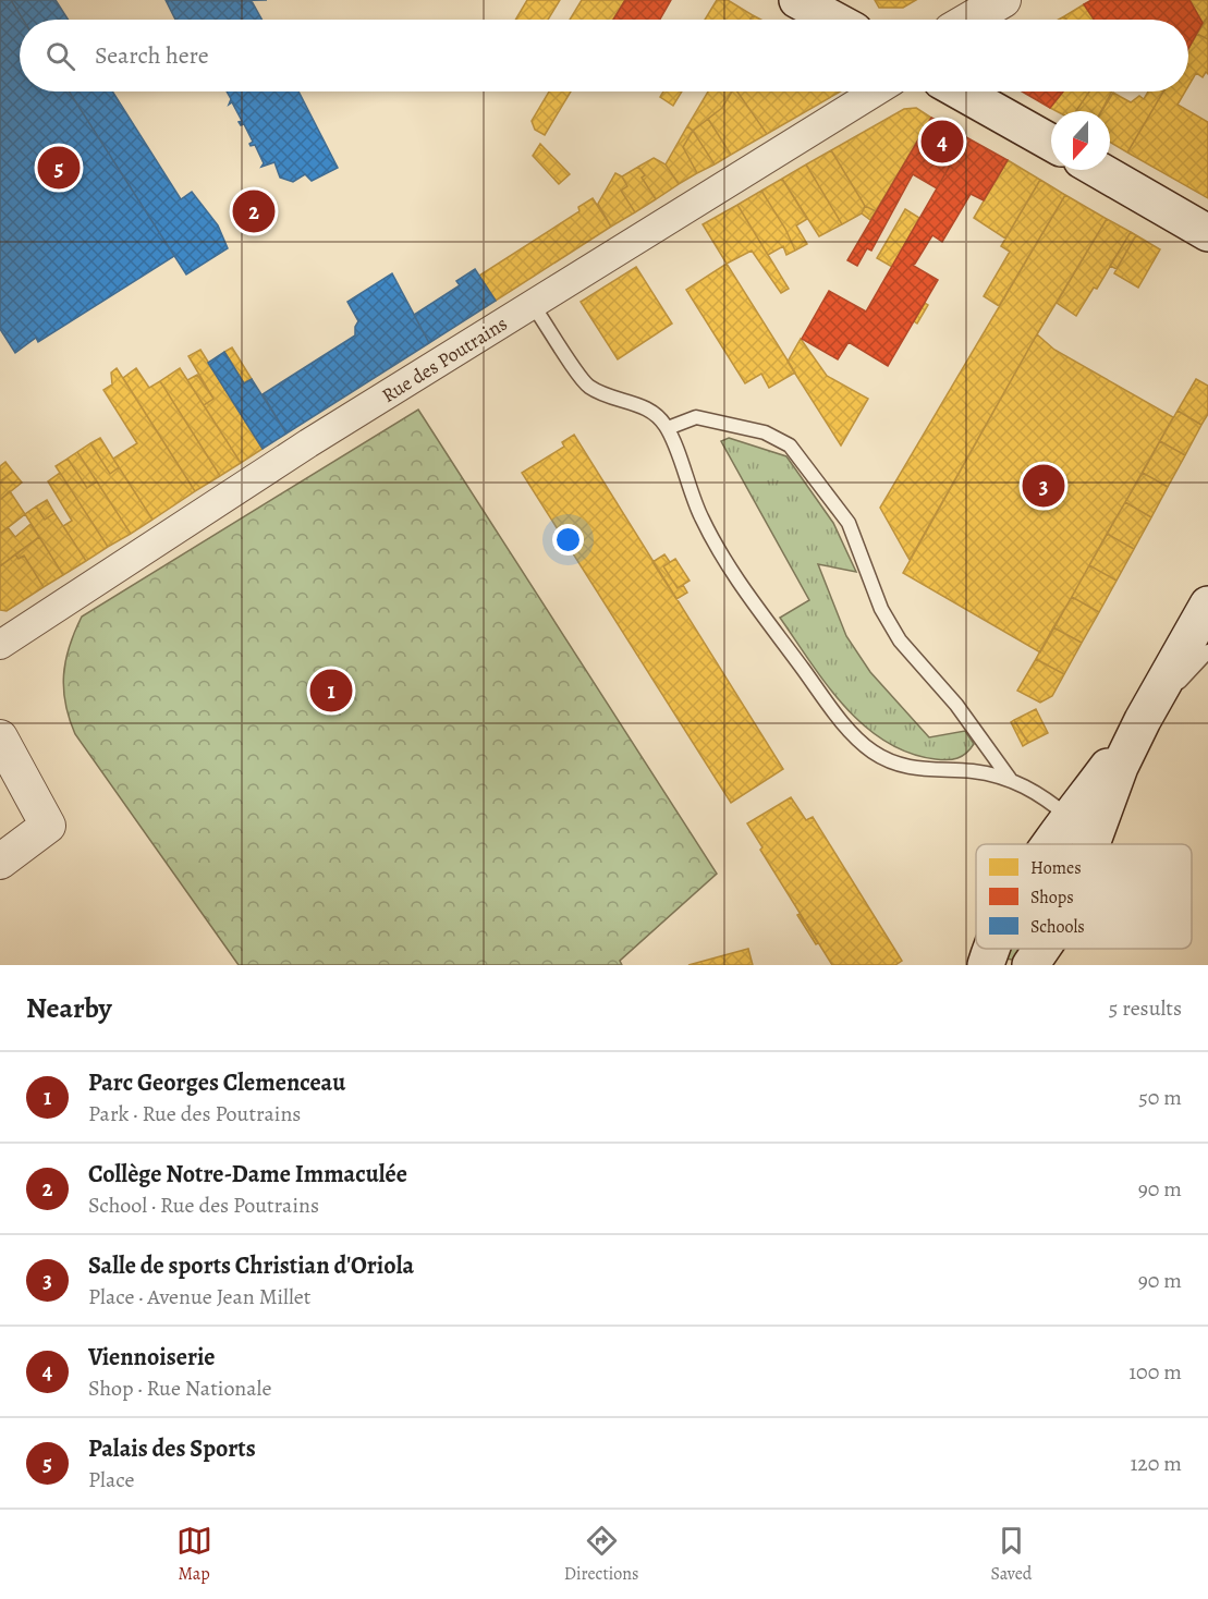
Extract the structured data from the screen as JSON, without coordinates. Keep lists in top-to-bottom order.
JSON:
{
  "streets": {
    "street": ["Rue des Poutrains"]
  },
  "legend": ["Homes", "Shops", "Schools"],
  "north": "bottom",
  "page": {
    "search": "Search here",
    "pins": [
      "4",
      "5",
      "2",
      "3",
      "1"
    ],
    "heading": ["Nearby", "5 results"],
    "list": [
      {
        "mark": "1",
        "name": "Parc Georges Clemenceau",
        "note": "Park · Rue des Poutrains",
        "value": "50 m"
      },
      {
        "mark": "2",
        "name": "Collège Notre-Dame Immaculée",
        "note": "School · Rue des Poutrains",
        "value": "90 m"
      },
      {
        "mark": "3",
        "name": "Salle de sports Christian d'Oriola",
        "note": "Place · Avenue Jean Millet",
        "value": "90 m"
      },
      {
        "mark": "4",
        "name": "Viennoiserie",
        "note": "Shop · Rue Nationale",
        "value": "100 m"
      },
      {
        "mark": "5",
        "name": "Palais des Sports",
        "note": "Place",
        "value": "120 m"
      }
    ],
    "nav": ["Map", "Directions", "Saved"]
  }
}
